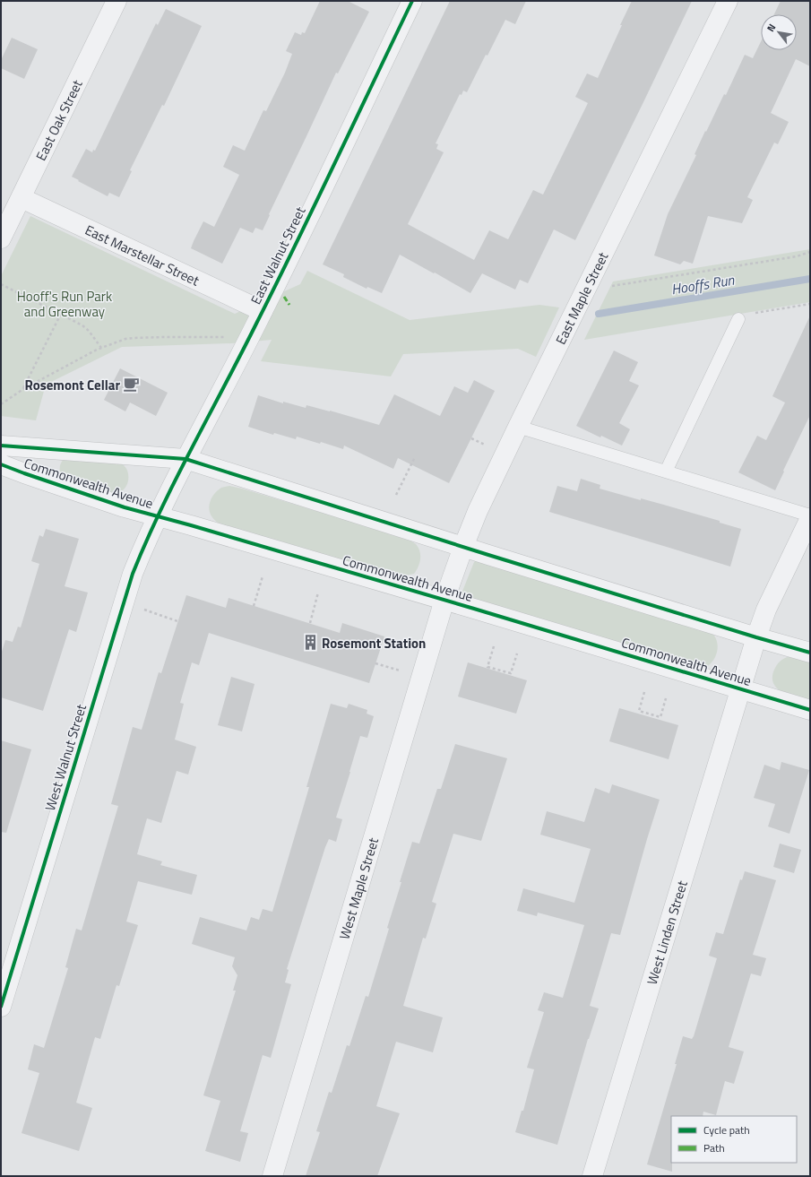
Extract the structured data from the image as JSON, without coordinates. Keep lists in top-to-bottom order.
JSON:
{
  "streets": {
    "street": [
      "East Oak Street",
      "East Marstellar Street",
      "East Walnut Street",
      "East Maple Street",
      "Commonwealth Avenue",
      "West Walnut Street",
      "West Maple Street",
      "West Linden Street"
    ]
  },
  "crossings": [
    ["East Oak Street", "East Marstellar Street"],
    ["East Marstellar Street", "East Walnut Street"],
    ["East Walnut Street", "Commonwealth Avenue"],
    ["East Walnut Street", "West Walnut Street"],
    ["East Maple Street", "Commonwealth Avenue"],
    ["East Maple Street", "West Maple Street"],
    ["Commonwealth Avenue", "West Walnut Street"],
    ["Commonwealth Avenue", "West Maple Street"],
    ["Commonwealth Avenue", "West Linden Street"]
  ],
  "water": ["Hooffs Run"],
  "parks": ["Hooff's Run Park and Greenway"],
  "places": {
    "cafe": ["Rosemont Cellar"],
    "building": ["Rosemont Station"]
  },
  "legend": ["Cycle path", "Path"],
  "north": "top left"
}
